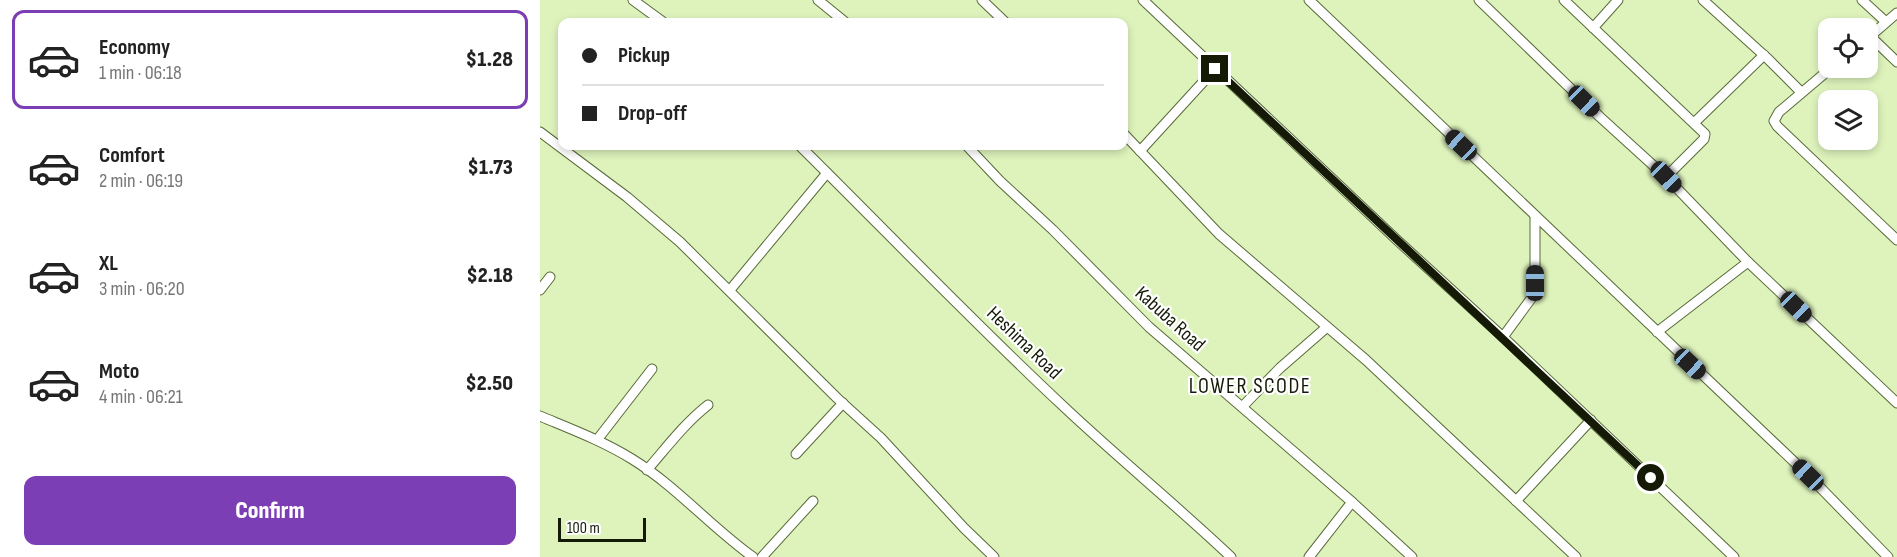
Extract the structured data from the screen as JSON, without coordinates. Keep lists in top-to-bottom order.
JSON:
{
  "streets": {
    "street": ["Kabuba Road", "Heshima Road"]
  },
  "districts": ["LOWER SCODE"],
  "scale_bar": "100 m",
  "page": {
    "list": [
      {
        "name": "Economy",
        "note": "1 min · 06:18",
        "value": "$1.28"
      },
      {
        "name": "Comfort",
        "note": "2 min · 06:19",
        "value": "$1.73"
      },
      {
        "name": "XL",
        "note": "3 min · 06:20",
        "value": "$2.18"
      },
      {
        "name": "Moto",
        "note": "4 min · 06:21",
        "value": "$2.50"
      }
    ],
    "banner": ["Pickup", "Drop-off"],
    "buttons": "Confirm",
    "scale": "100 m"
  }
}
